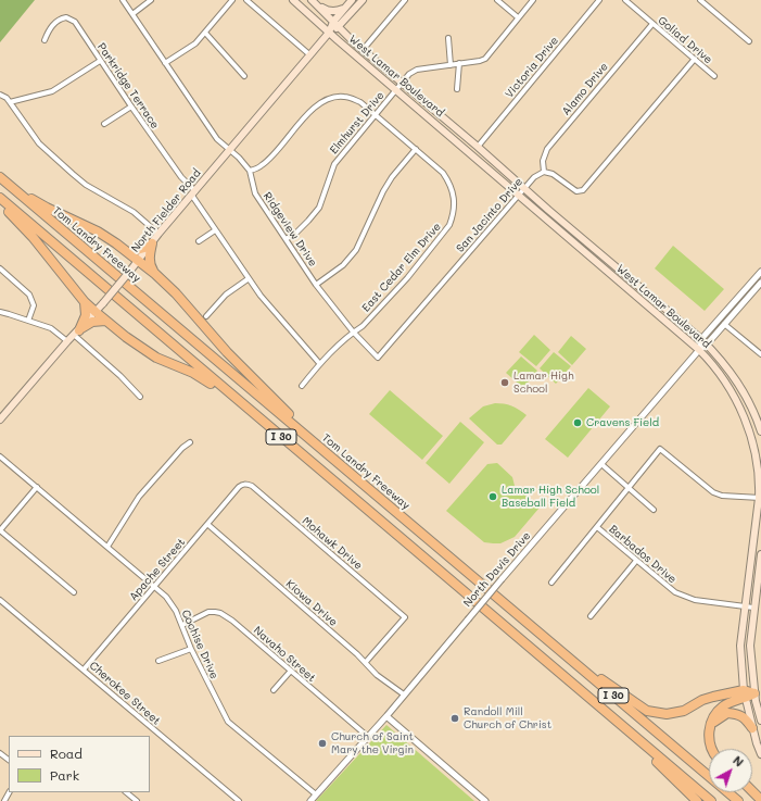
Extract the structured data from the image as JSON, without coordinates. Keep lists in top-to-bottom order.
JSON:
{
  "streets": {
    "highway": ["Tom Landry Freeway", "I 30"],
    "main road": ["West Lamar Boulevard", "North Fielder Road"],
    "street": [
      "Goliad Drive",
      "Victoria Drive",
      "Parkridge Terrace",
      "Alamo Drive",
      "Elmhurst Drive",
      "San Jacinto Drive",
      "Ridgeview Drive",
      "East Cedar Elm Drive",
      "Mohawk Drive",
      "Barbados Drive",
      "Apache Street",
      "North Davis Drive",
      "Kiowa Drive",
      "Cochise Drive",
      "Navaho Street",
      "Cherokee Street"
    ]
  },
  "crossings": [
    ["Goliad Drive", "Alamo Drive"],
    ["Victoria Drive", "West Lamar Boulevard"],
    ["West Lamar Boulevard", "Elmhurst Drive"],
    ["West Lamar Boulevard", "North Fielder Road"],
    ["West Lamar Boulevard", "San Jacinto Drive"],
    ["West Lamar Boulevard", "Barbados Drive"],
    ["West Lamar Boulevard", "North Davis Drive"],
    ["Parkridge Terrace", "North Fielder Road"],
    ["Parkridge Terrace", "East Cedar Elm Drive"],
    ["Alamo Drive", "San Jacinto Drive"],
    ["Elmhurst Drive", "Ridgeview Drive"],
    ["Elmhurst Drive", "East Cedar Elm Drive"],
    ["North Fielder Road", "Ridgeview Drive"],
    ["San Jacinto Drive", "Ridgeview Drive"],
    ["Ridgeview Drive", "East Cedar Elm Drive"],
    ["Mohawk Drive", "Apache Street"],
    ["Mohawk Drive", "Kiowa Drive"],
    ["Apache Street", "Kiowa Drive"],
    ["Apache Street", "Cochise Drive"],
    ["Apache Street", "Cherokee Street"],
    ["North Davis Drive", "Kiowa Drive"],
    ["North Davis Drive", "Cochise Drive"],
    ["North Davis Drive", "Navaho Street"],
    ["Cochise Drive", "Navaho Street"]
  ],
  "places": [
    "Lamar High School",
    "Cravens Field",
    "Lamar High School Baseball Field",
    "Randoll Mill Church of Christ",
    "Church of Saint Mary the Virgin"
  ],
  "legend": ["Road", "Park"],
  "north": "top right"
}
